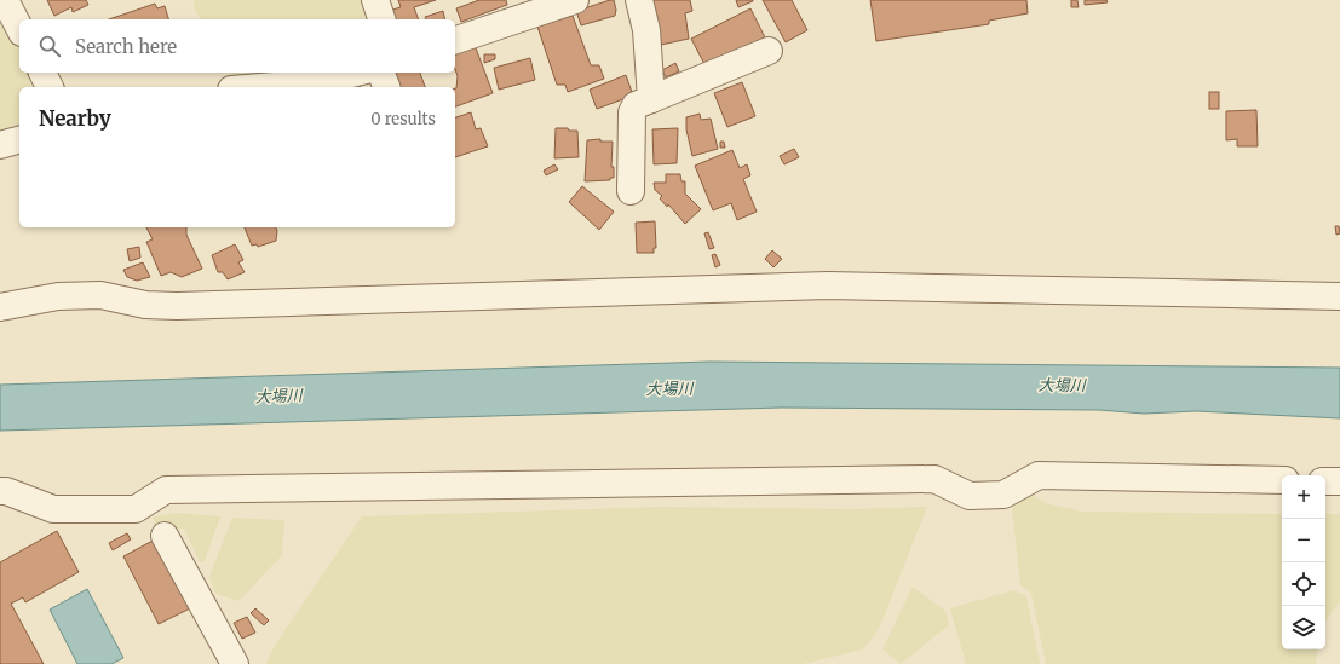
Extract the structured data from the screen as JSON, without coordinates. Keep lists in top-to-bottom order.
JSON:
{
  "water": ["大場川"],
  "page": {
    "search": "Search here",
    "heading": ["Nearby", "0 results"],
    "map_buttons": ["+", "−"]
  }
}
